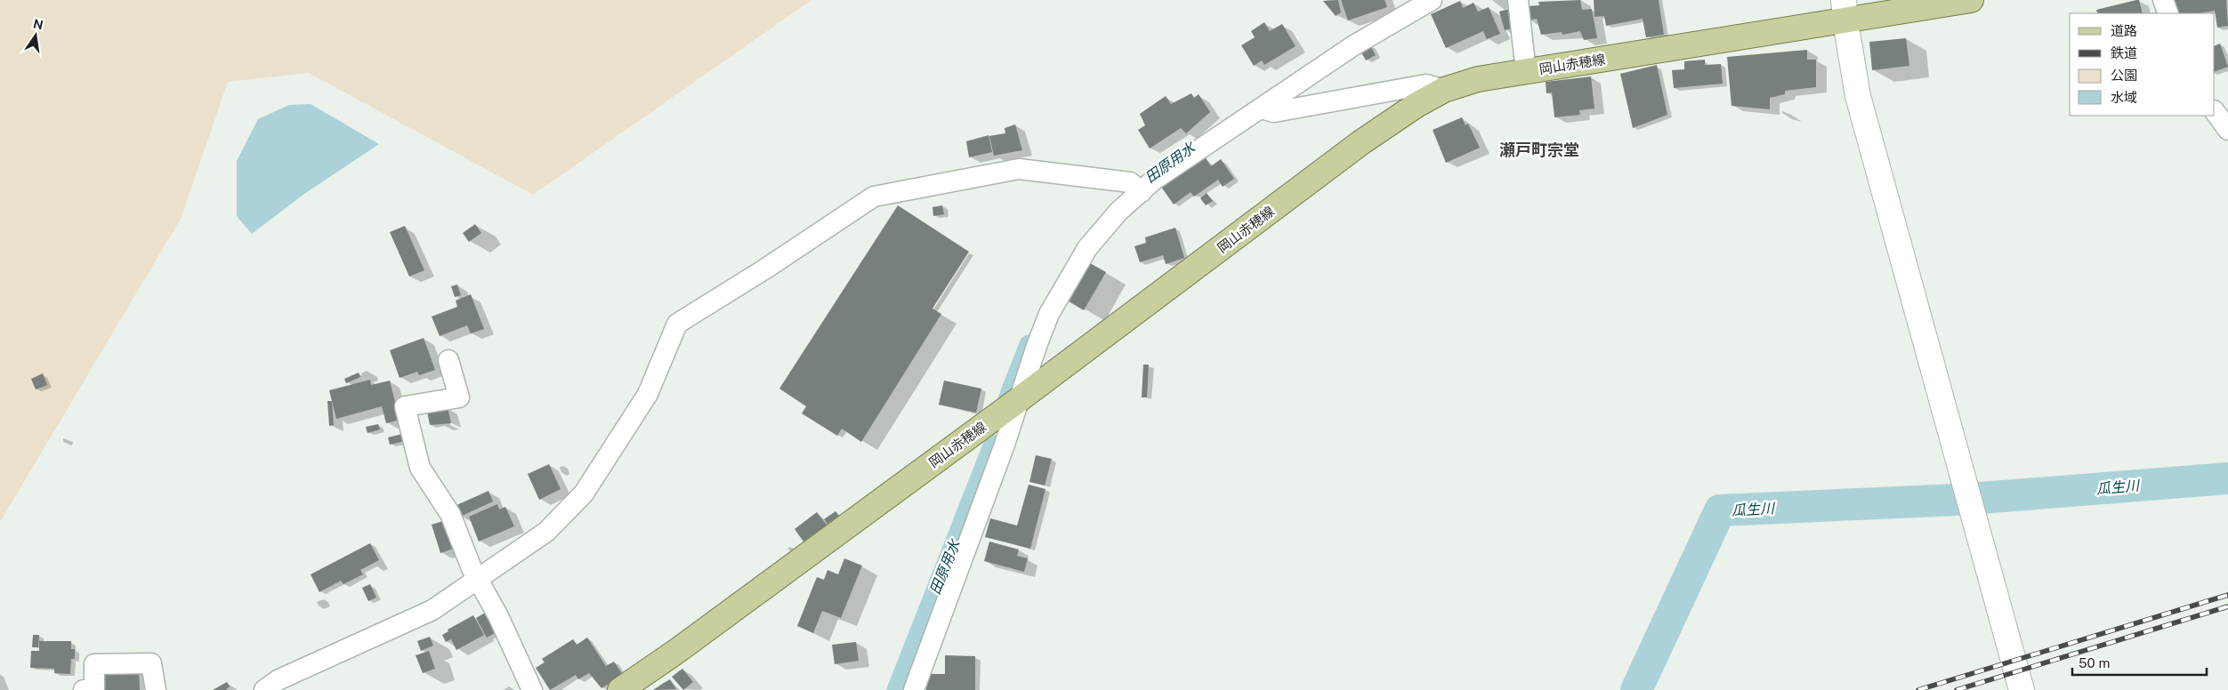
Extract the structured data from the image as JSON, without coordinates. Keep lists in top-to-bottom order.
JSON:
{
  "streets": {
    "main road": ["岡山赤穂線"]
  },
  "districts": ["瀬戸町宗堂"],
  "water": ["田原用水", "瓜生川"],
  "legend": [
    "道路",
    "鉄道",
    "公園",
    "水域"
  ],
  "scale_bar": "50 m",
  "north": "top"
}
